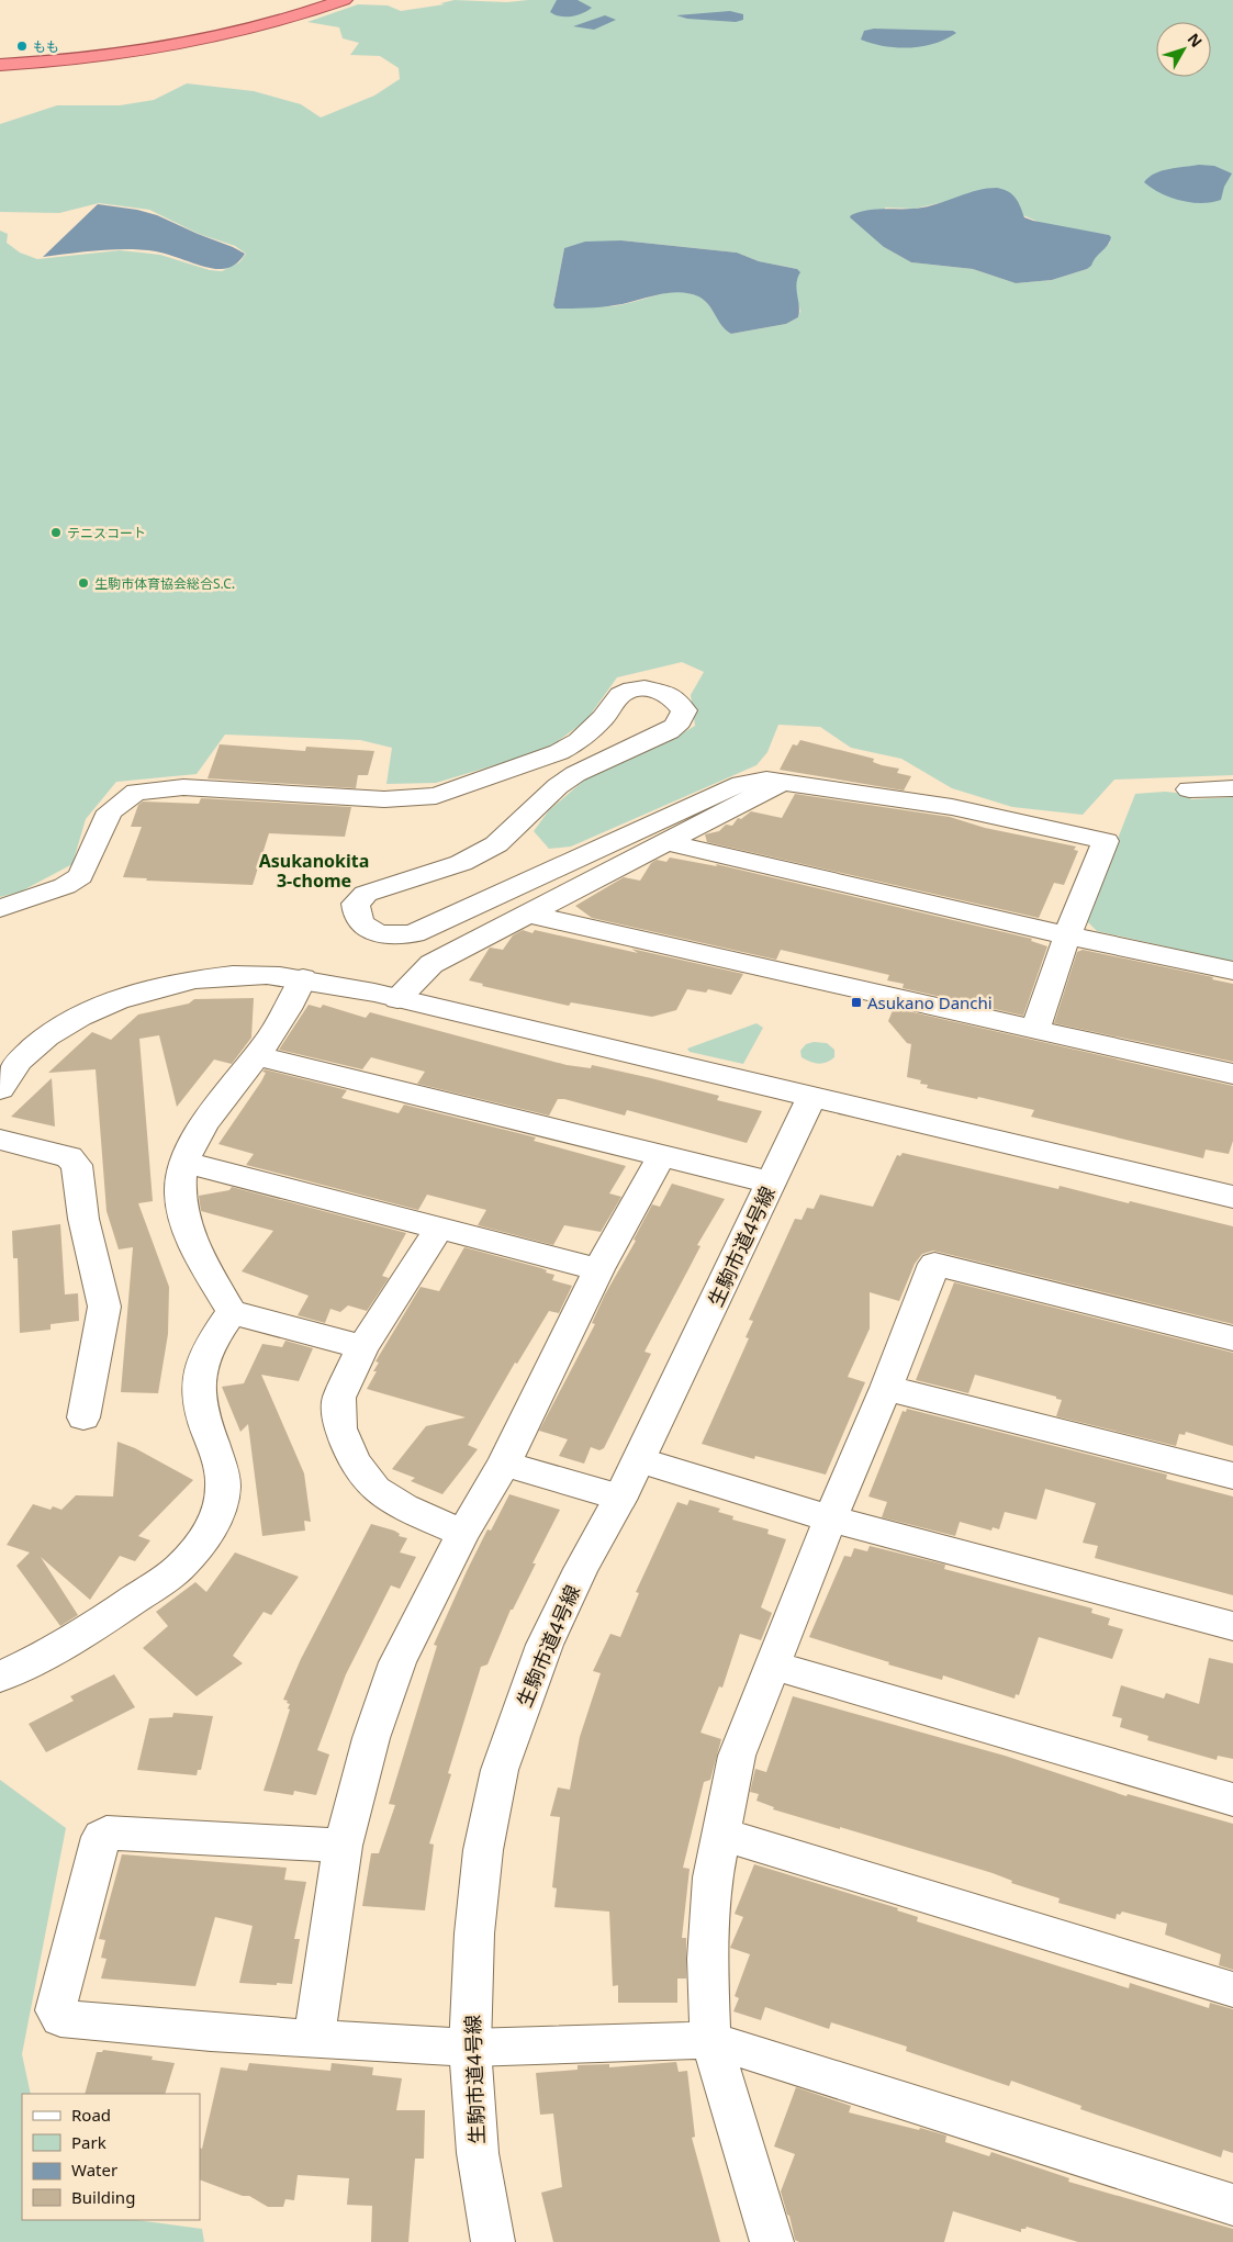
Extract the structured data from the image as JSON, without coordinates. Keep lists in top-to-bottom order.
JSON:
{
  "streets": {
    "street": ["生駒市道4号線"]
  },
  "districts": ["Asukanokita 3-chome"],
  "places": {
    "other": ["もも", "テニスコート", "生駒市体育協会総合S.C."],
    "transit": ["Asukano Danchi"]
  },
  "legend": [
    "Road",
    "Park",
    "Water",
    "Building"
  ],
  "north": "top right"
}
